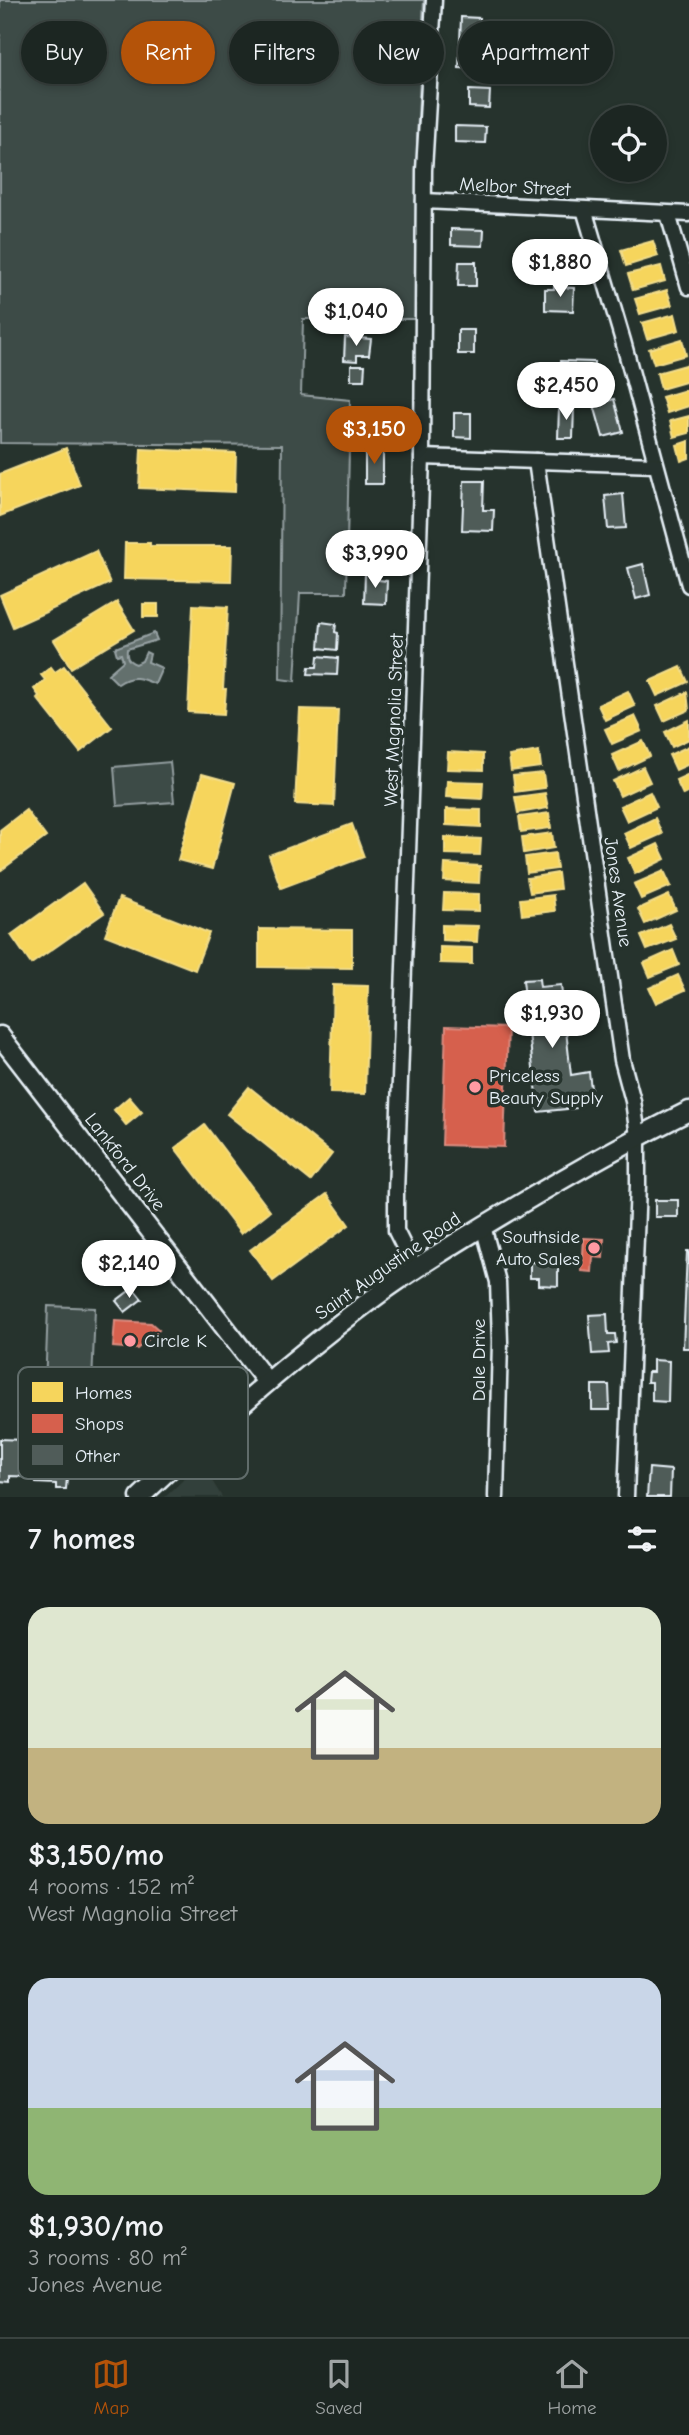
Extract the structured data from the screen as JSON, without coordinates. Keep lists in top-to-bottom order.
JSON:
{
  "streets": {
    "main road": ["Lankford Drive", "Saint Augustine Road"],
    "street": [
      "Melbor Street",
      "West Magnolia Street",
      "Jones Avenue",
      "Dale Drive"
    ]
  },
  "crossings": [
    ["Melbor Street", "West Magnolia Street"],
    ["West Magnolia Street", "Saint Augustine Road"],
    ["Jones Avenue", "Saint Augustine Road"],
    ["Lankford Drive", "Saint Augustine Road"],
    ["Saint Augustine Road", "Dale Drive"]
  ],
  "places": ["Priceless Beauty Supply", "Southside Auto Sales", "Circle K"],
  "legend": ["Homes", "Shops", "Other"],
  "page": {
    "chip": [
      "Buy",
      "Rent",
      "Filters",
      "New",
      "Apartment"
    ],
    "price": [
      "$1,880",
      "$1,040",
      "$2,450",
      "$3,150",
      "$3,990",
      "$1,930",
      "$2,140"
    ],
    "heading": "7 homes",
    "list": [
      {
        "name": "$3,150/mo",
        "note": "4 rooms · 152 m² · West Magnolia Street"
      },
      {
        "name": "$1,930/mo",
        "note": "3 rooms · 80 m² · Jones Avenue"
      }
    ],
    "tabs": ["Map", "Saved", "Home"]
  }
}
